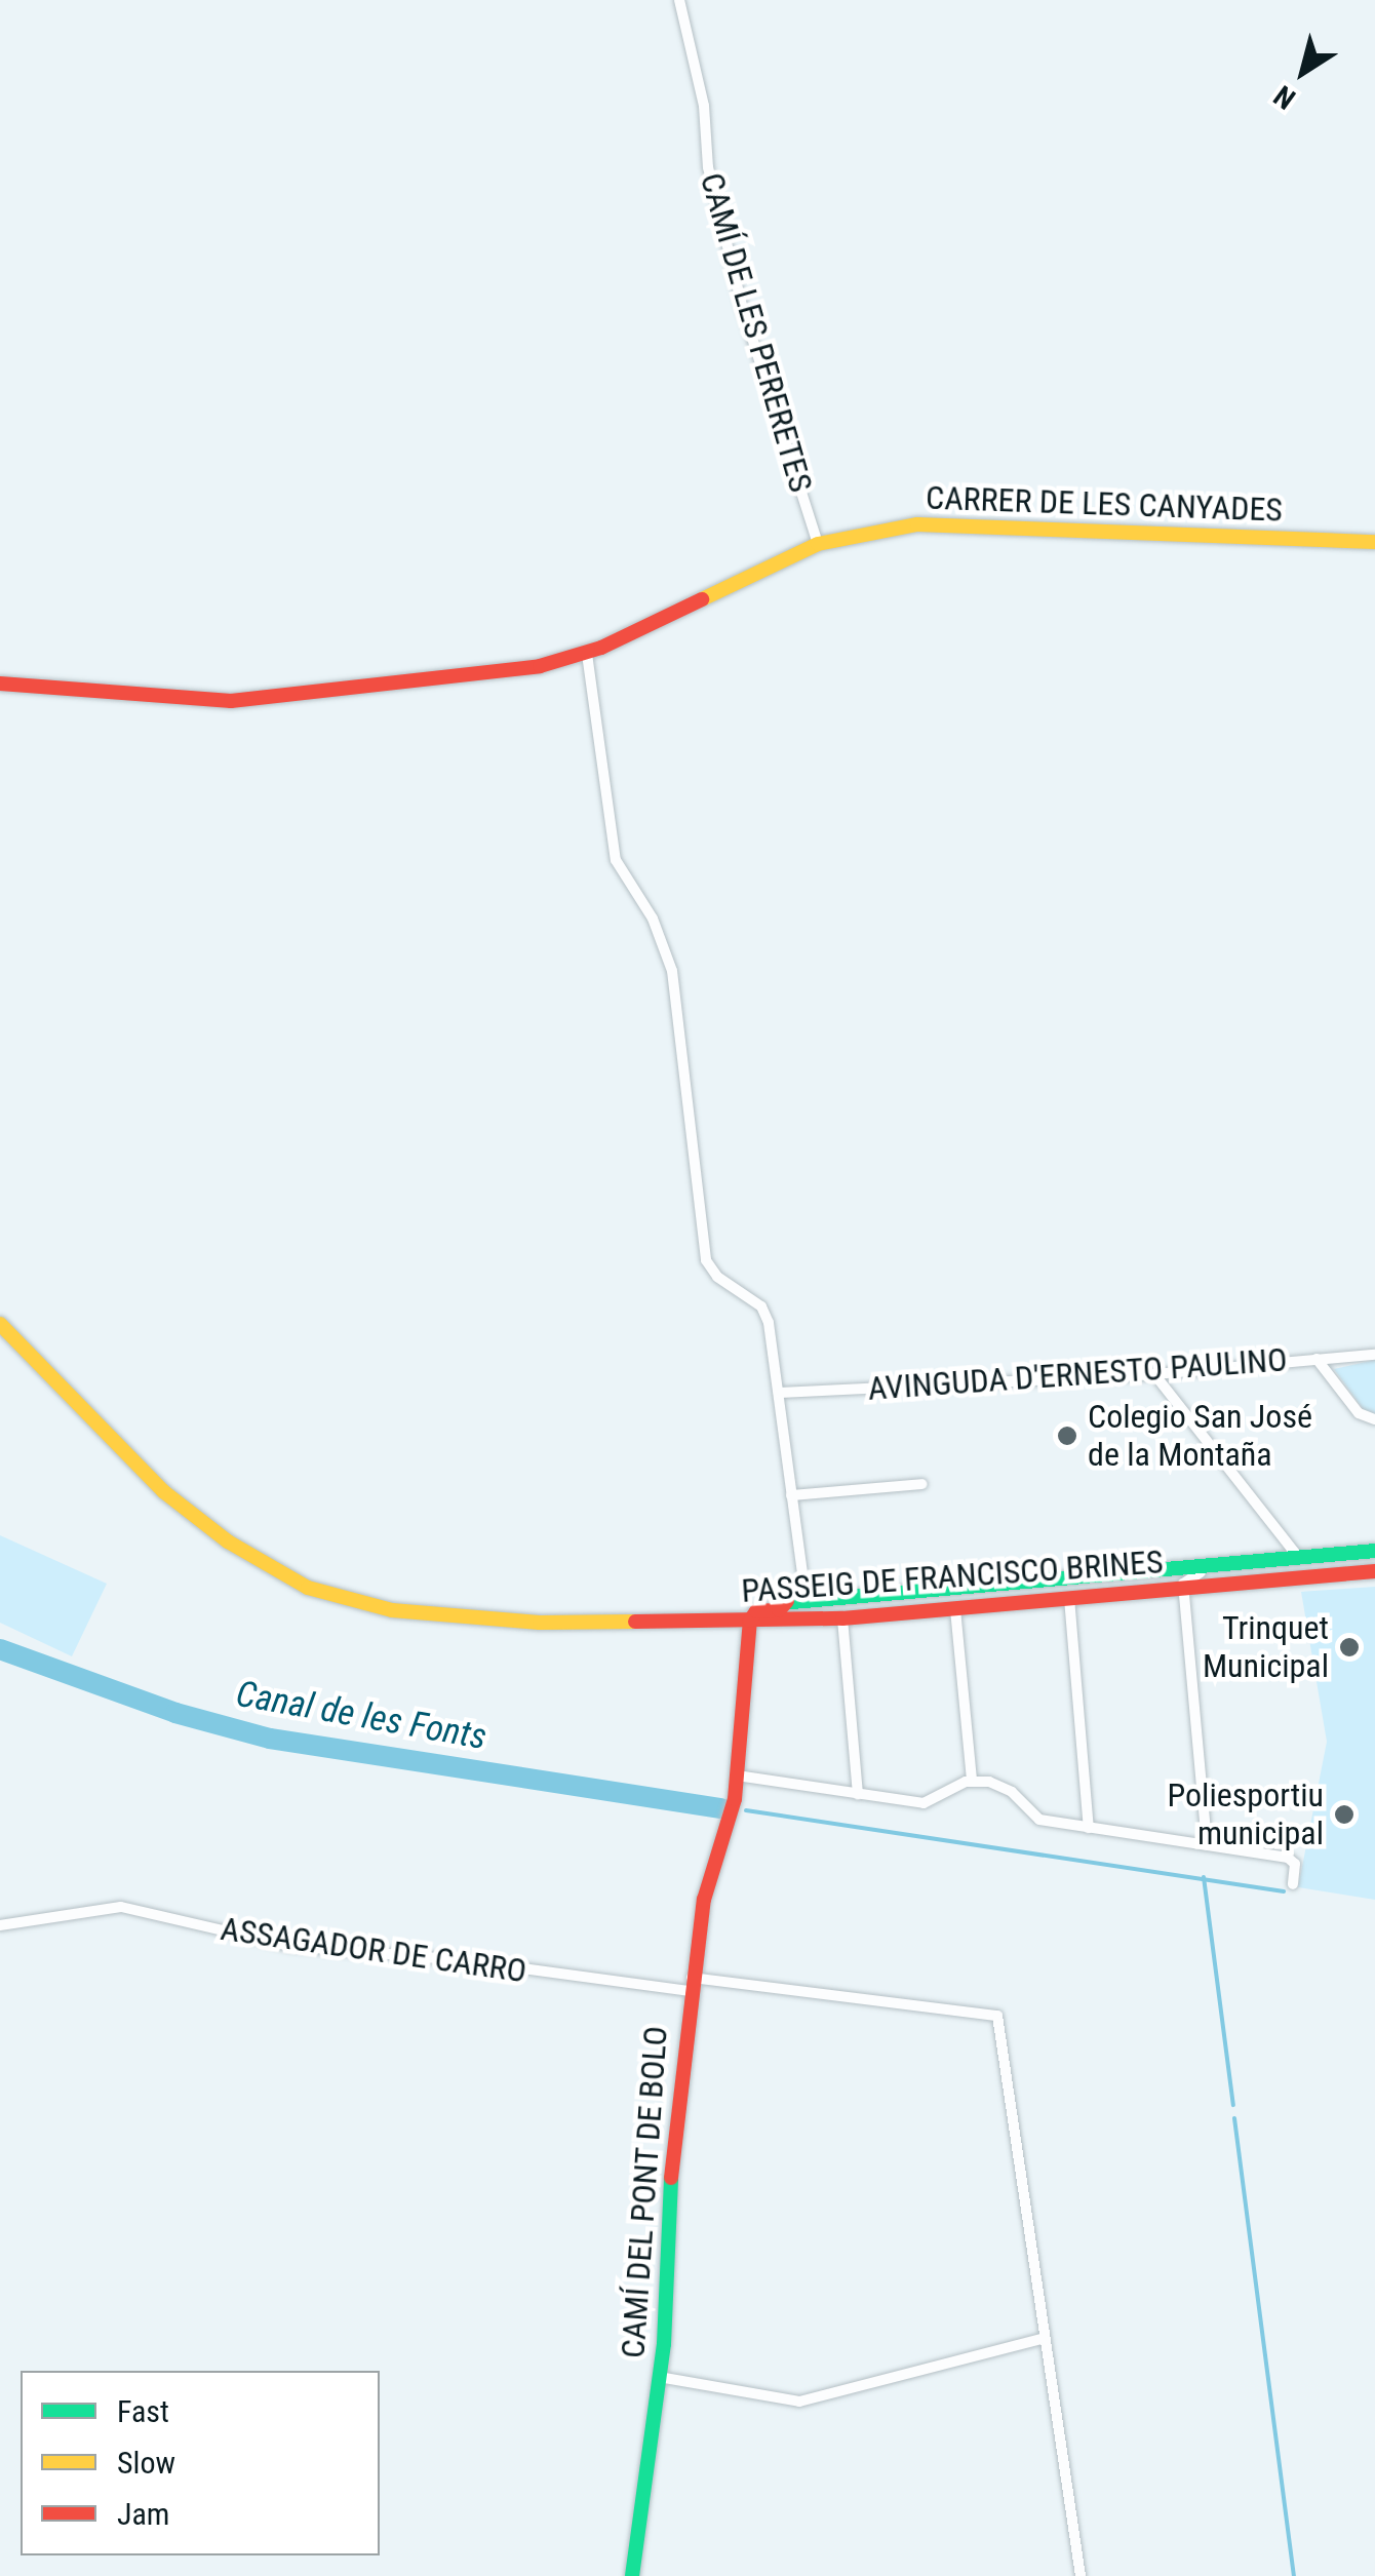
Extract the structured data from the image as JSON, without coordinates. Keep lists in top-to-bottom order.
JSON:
{
  "streets": {
    "street": [
      "CAMÍ DE LES PERERETES",
      "CARRER DE LES CANYADES",
      "AVINGUDA D'ERNESTO PAULINO",
      "PASSEIG DE FRANCISCO BRINES",
      "ASSAGADOR DE CARRO",
      "CAMÍ DEL PONT DE BOLO"
    ]
  },
  "crossings": [
    ["CAMÍ DE LES PERERETES", "CARRER DE LES CANYADES"],
    ["PASSEIG DE FRANCISCO BRINES", "CAMÍ DEL PONT DE BOLO"],
    ["ASSAGADOR DE CARRO", "CAMÍ DEL PONT DE BOLO"]
  ],
  "water": ["Canal de les Fonts"],
  "places": ["Colegio San José de la Montaña", "Trinquet Municipal", "Poliesportiu municipal"],
  "legend": ["Fast", "Slow", "Jam"],
  "north": "bottom left"
}
